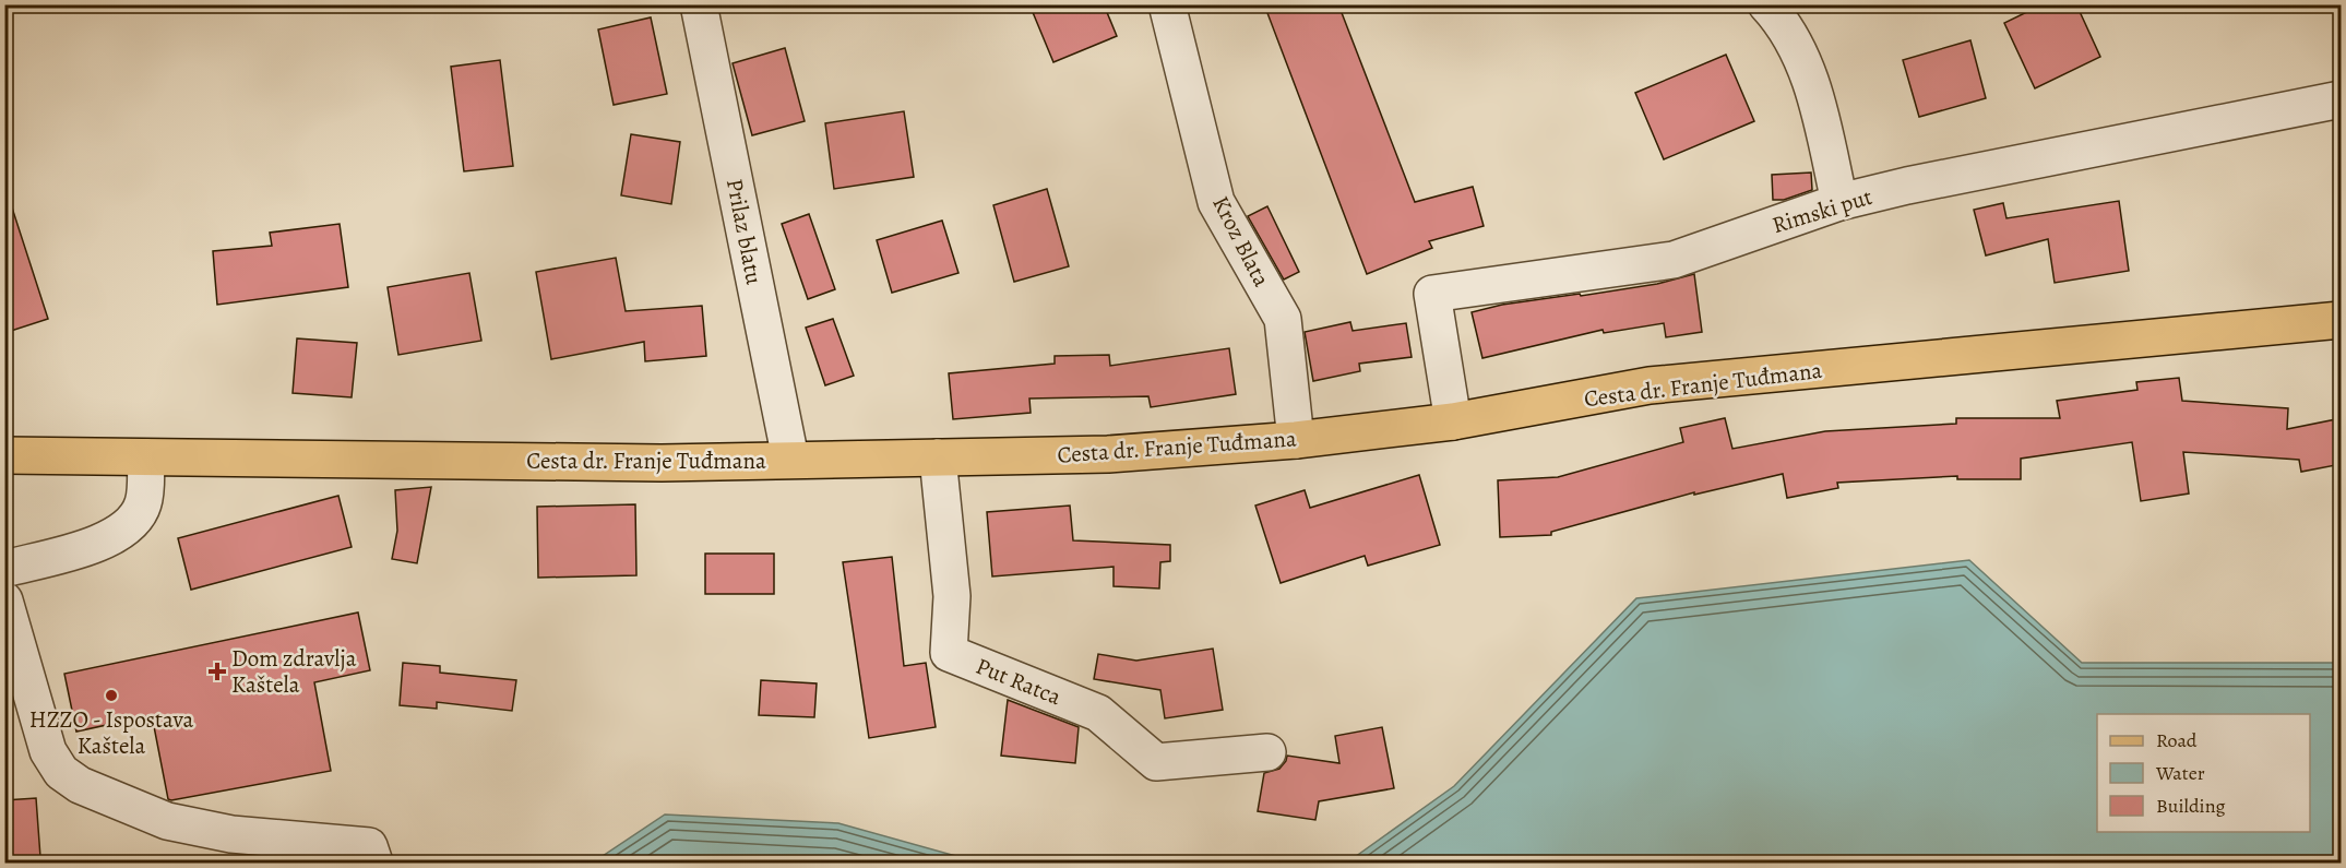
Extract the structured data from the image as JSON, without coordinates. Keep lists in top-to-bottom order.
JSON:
{
  "streets": {
    "main road": ["Cesta dr. Franje Tuđmana"],
    "street": [
      "Rimski put",
      "Prilaz blatu",
      "Kroz Blata",
      "Put Ratca"
    ]
  },
  "crossings": [
    ["Rimski put", "Cesta dr. Franje Tuđmana"],
    ["Prilaz blatu", "Cesta dr. Franje Tuđmana"],
    ["Kroz Blata", "Cesta dr. Franje Tuđmana"],
    ["Cesta dr. Franje Tuđmana", "Put Ratca"]
  ],
  "places": {
    "health": ["Dom zdravlja Kaštela"],
    "other": ["HZZO - Ispostava Kaštela"]
  },
  "legend": ["Road", "Water", "Building"]
}
